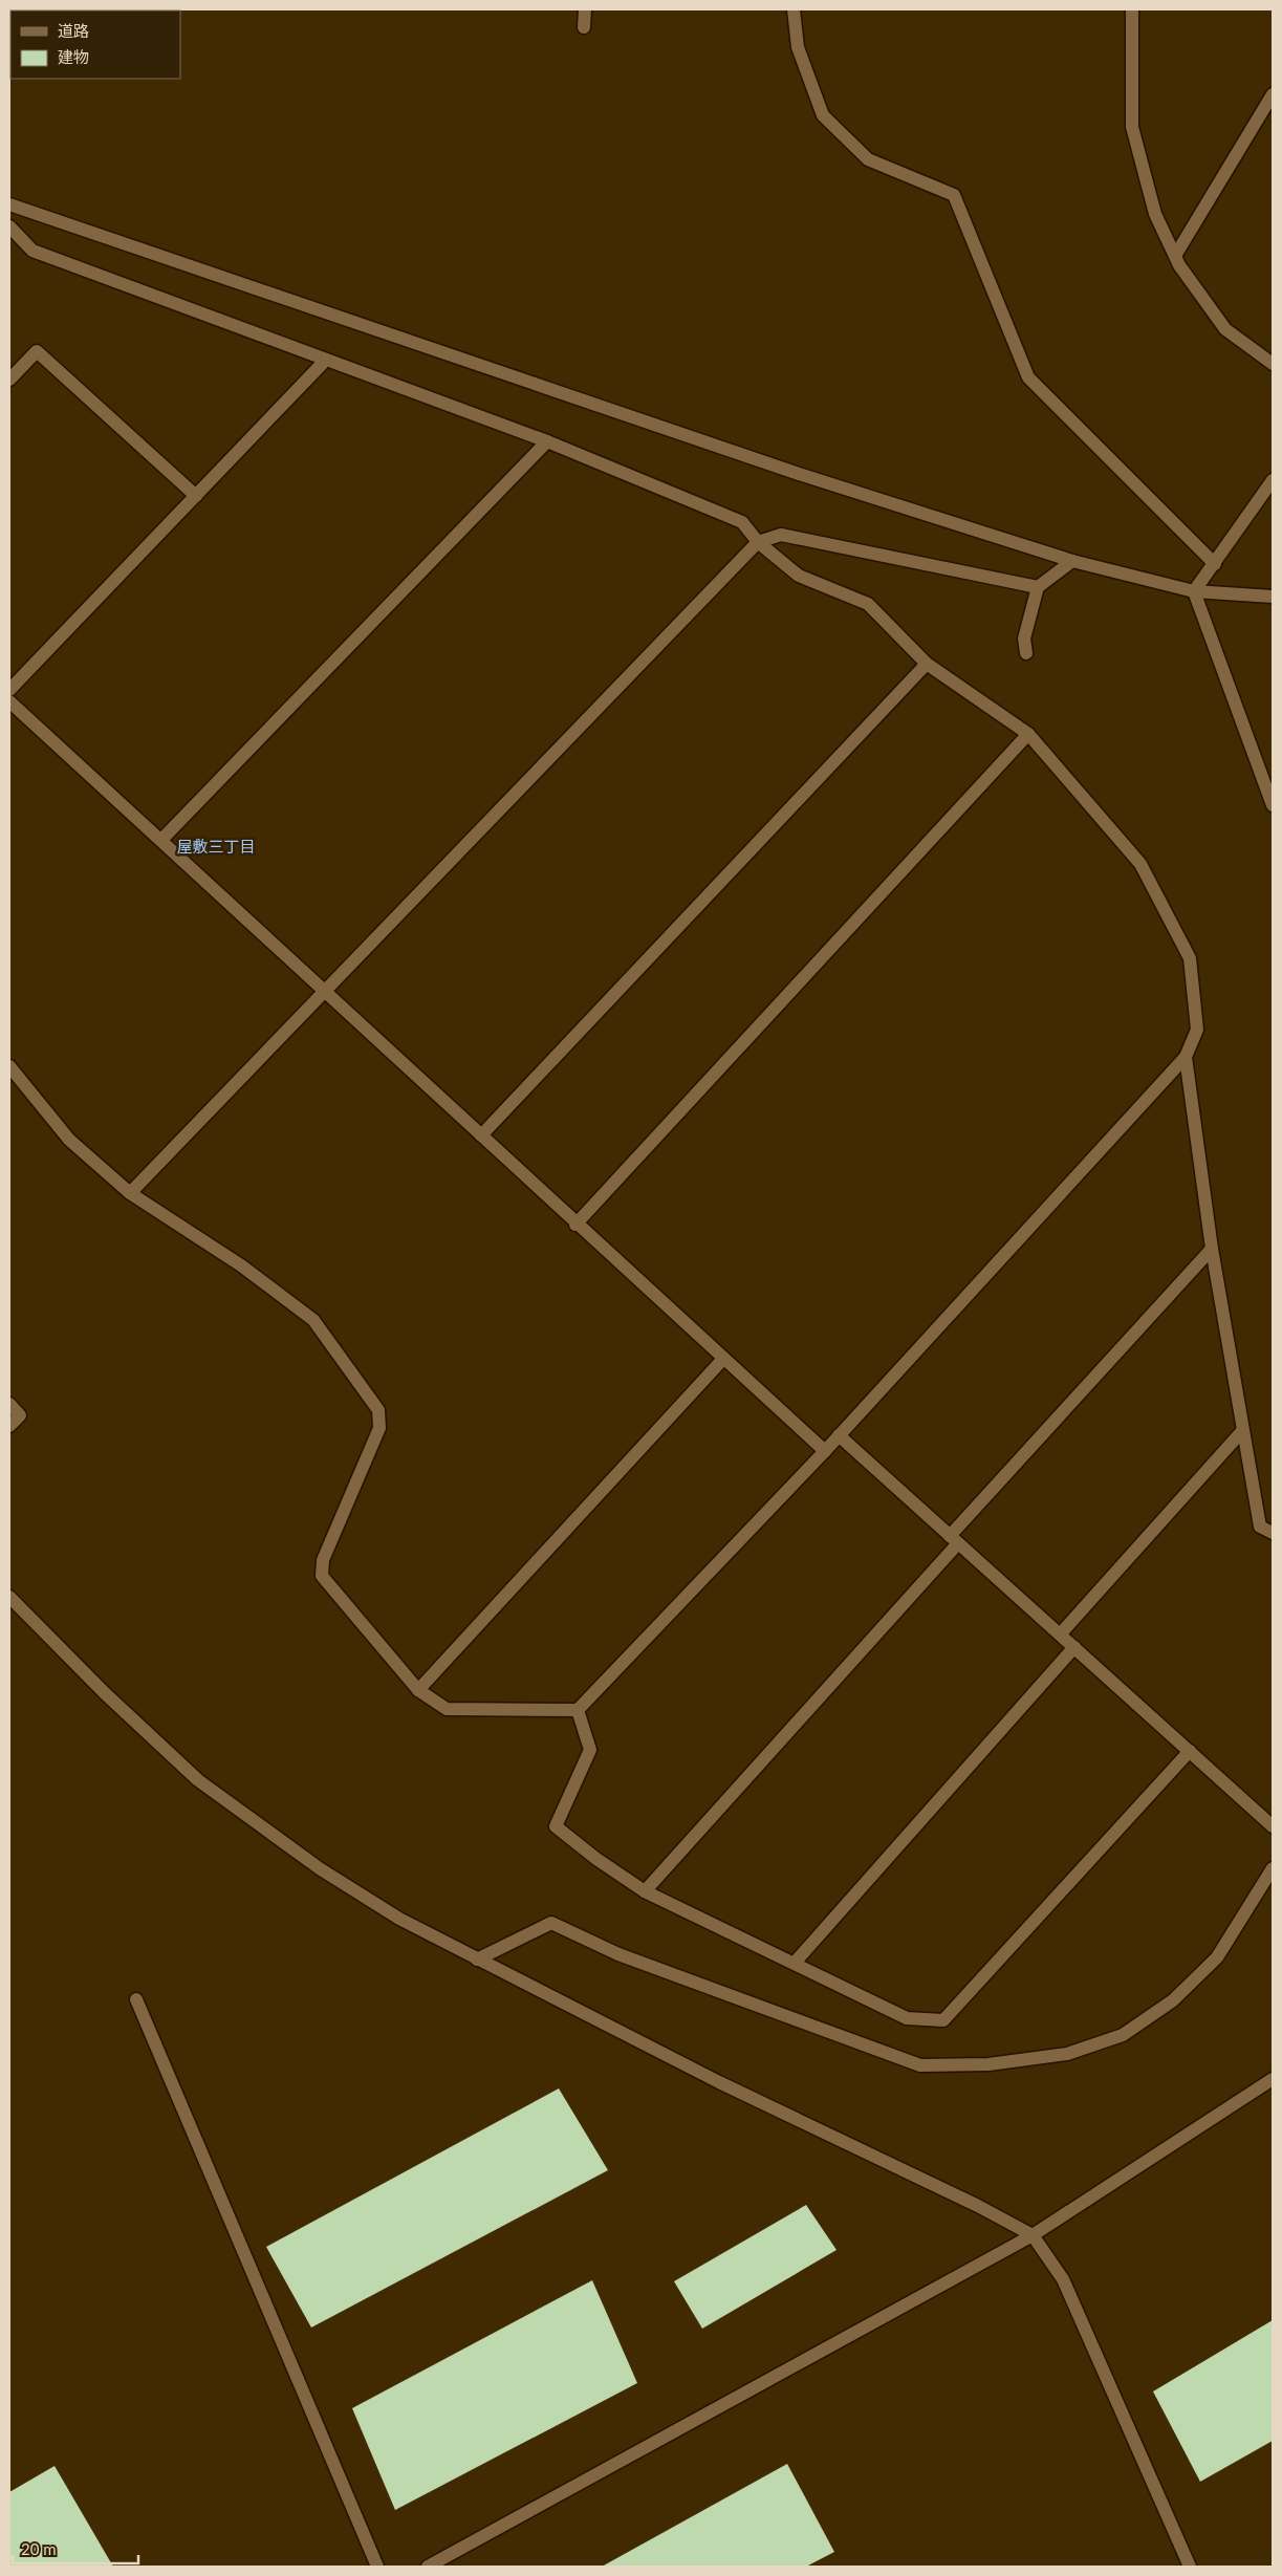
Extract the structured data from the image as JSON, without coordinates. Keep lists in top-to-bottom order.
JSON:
{
  "districts": ["屋敷三丁目"],
  "legend": ["道路", "建物"],
  "scale_bar": "20 m"
}
